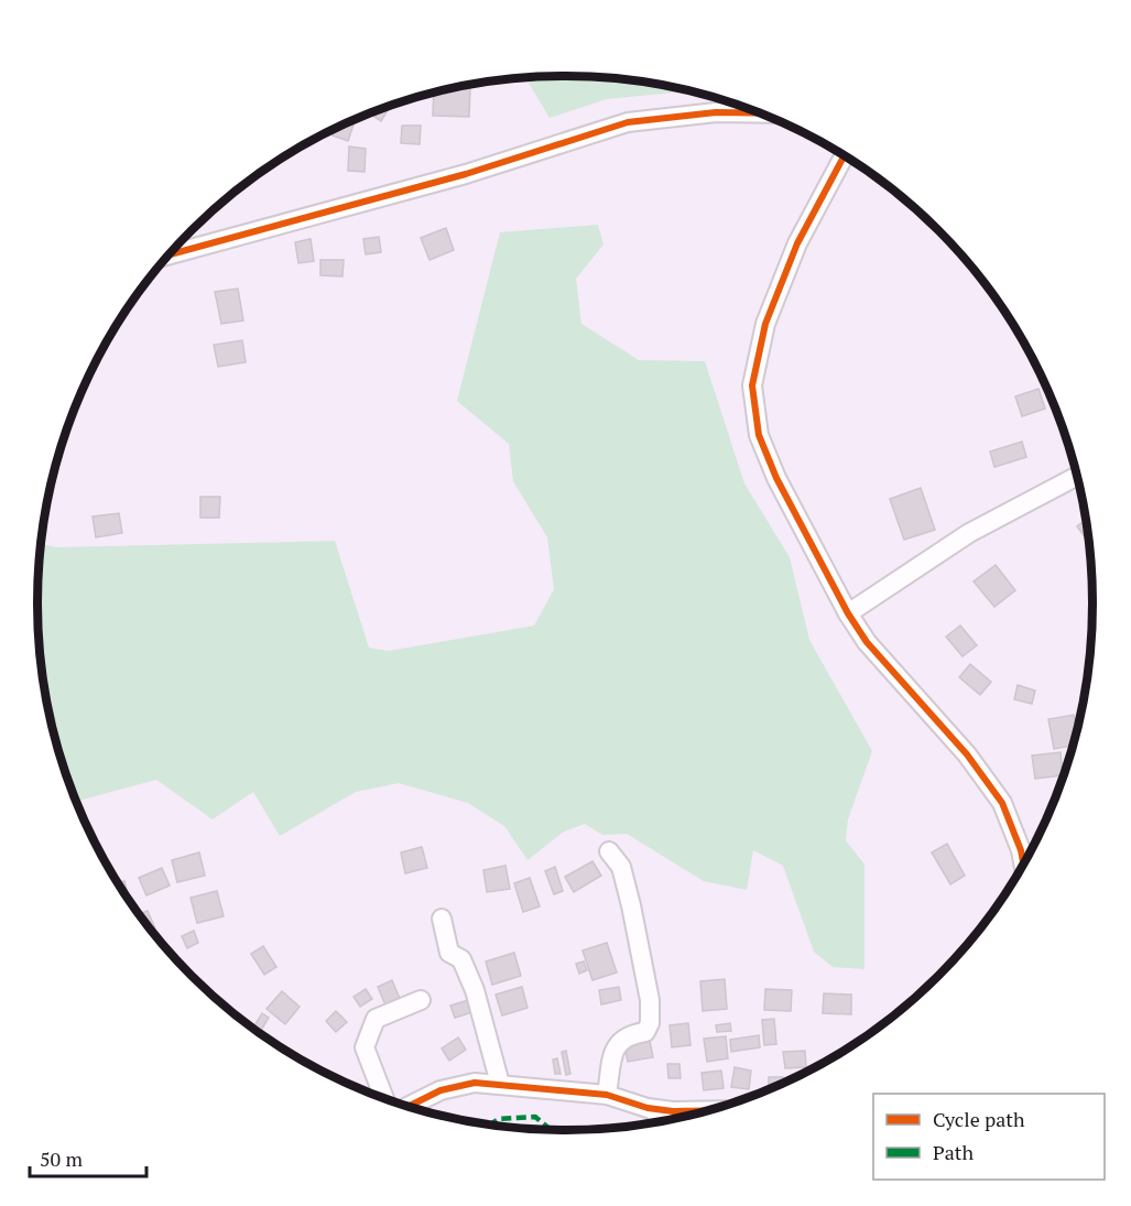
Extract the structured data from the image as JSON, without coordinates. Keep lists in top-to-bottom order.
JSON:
{
  "legend": ["Cycle path", "Path"],
  "scale_bar": "50 m"
}
